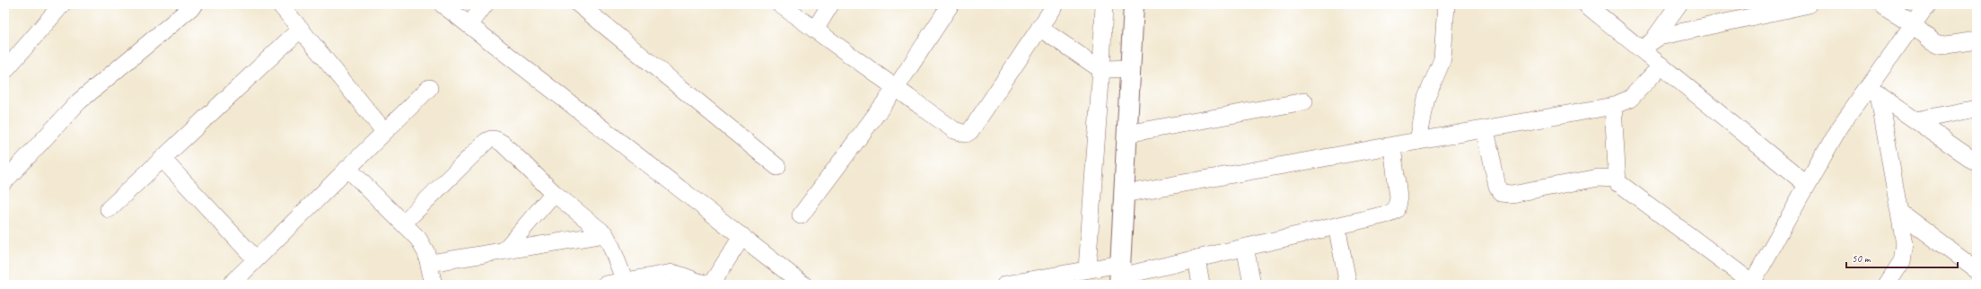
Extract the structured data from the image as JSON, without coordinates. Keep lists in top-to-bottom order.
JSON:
{
  "scale_bar": "50 m"
}
